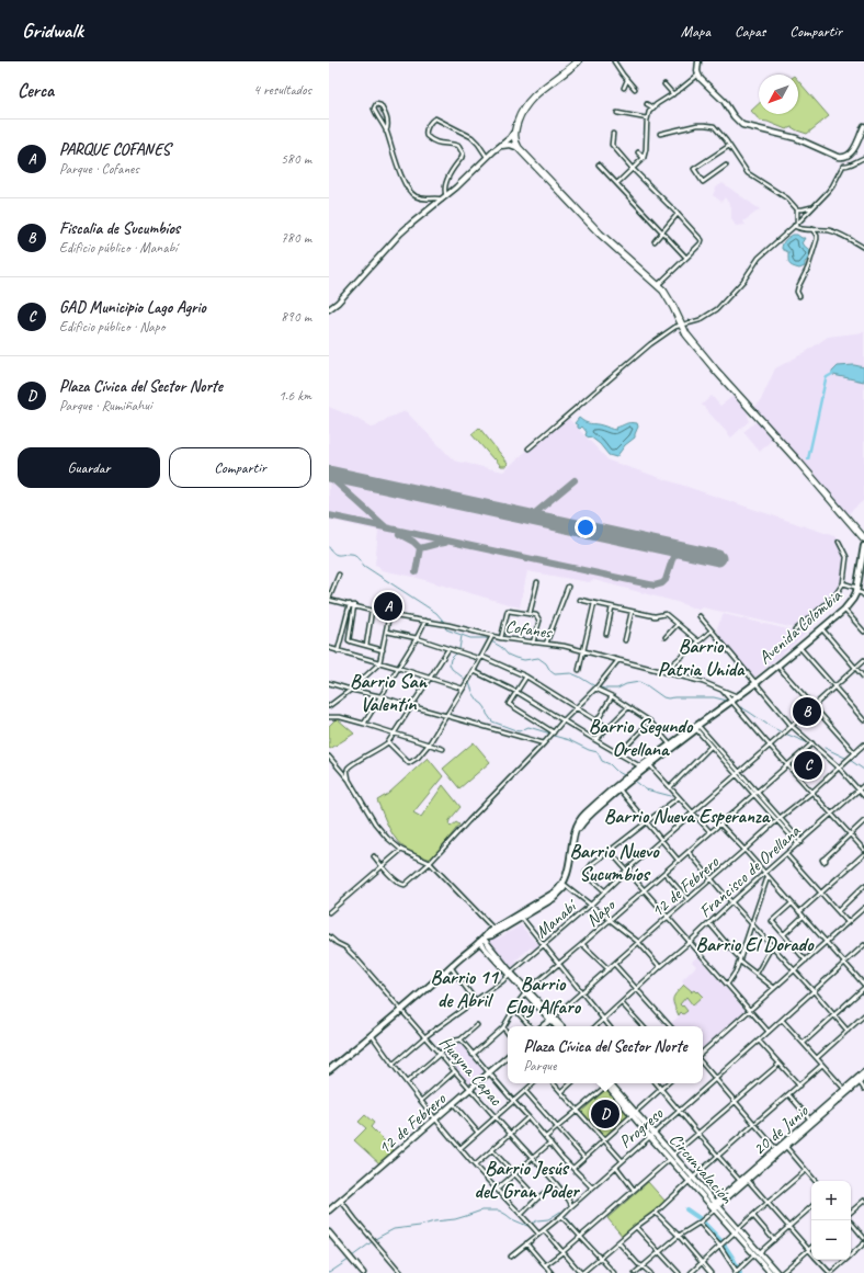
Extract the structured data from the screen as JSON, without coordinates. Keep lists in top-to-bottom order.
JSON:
{
  "streets": {
    "main road": ["Avenida Colombia"],
    "street": [
      "Cofanes",
      "Francisco de Orellana",
      "12 de Febrero",
      "Napo",
      "Manabí",
      "Huayna Capac",
      "Progreso",
      "20 de Junio",
      "Circunvalación"
    ]
  },
  "crossings": [
    ["Avenida Colombia", "Cofanes"],
    ["Cofanes", "Francisco de Orellana"],
    ["Cofanes", "12 de Febrero"],
    ["Cofanes", "Napo"],
    ["Cofanes", "Manabí"],
    ["12 de Febrero", "Huayna Capac"],
    ["Manabí", "Huayna Capac"],
    ["Huayna Capac", "Progreso"],
    ["Progreso", "Circunvalación"],
    ["20 de Junio", "Circunvalación"]
  ],
  "districts": [
    "Barrio Patria Unida",
    "Barrio San Valentín",
    "Barrio Segundo Orellana",
    "Barrio Nueva Esperanza",
    "Barrio Nuevo Sucumbíos",
    "Barrio El Dorado",
    "Barrio 11 de Abril",
    "Barrio Eloy Alfaro",
    "Barrio Jesús deL Gran Poder"
  ],
  "north": "bottom left",
  "page": {
    "header": "Gridwalk",
    "nav": ["Mapa", "Capas", "Compartir"],
    "heading": ["Cerca", "4 resultados"],
    "list": [
      {
        "mark": "A",
        "name": "PARQUE COFANES",
        "note": "Parque · Cofanes",
        "value": "580 m"
      },
      {
        "mark": "B",
        "name": "Fiscalia de Sucumbíos",
        "note": "Edificio público · Manabí",
        "value": "780 m"
      },
      {
        "mark": "C",
        "name": "GAD Municipio Lago Agrio",
        "note": "Edificio público · Napo",
        "value": "890 m"
      },
      {
        "mark": "D",
        "name": "Plaza Cívica del Sector Norte",
        "note": "Parque · Rumiñahui",
        "value": "1.6 km"
      }
    ],
    "buttons": ["Guardar", "Compartir"],
    "pins": [
      "A",
      "B",
      "C",
      "D"
    ],
    "popup": ["Plaza Cívica del Sector Norte", "Parque"],
    "map_buttons": ["+", "−"]
  }
}
